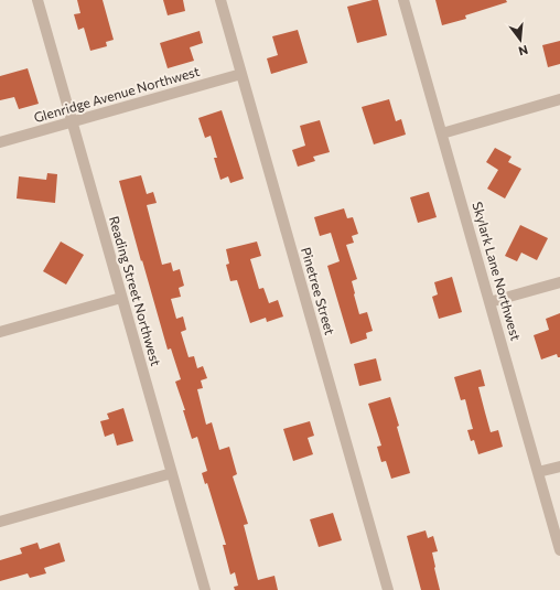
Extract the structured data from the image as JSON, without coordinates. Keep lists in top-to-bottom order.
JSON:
{
  "streets": {
    "street": [
      "Glenridge Avenue Northwest",
      "Skylark Lane Northwest",
      "Reading Street Northwest",
      "Pinetree Street"
    ]
  },
  "crossings": [
    ["Glenridge Avenue Northwest", "Reading Street Northwest"],
    ["Glenridge Avenue Northwest", "Pinetree Street"]
  ],
  "north": "bottom"
}
